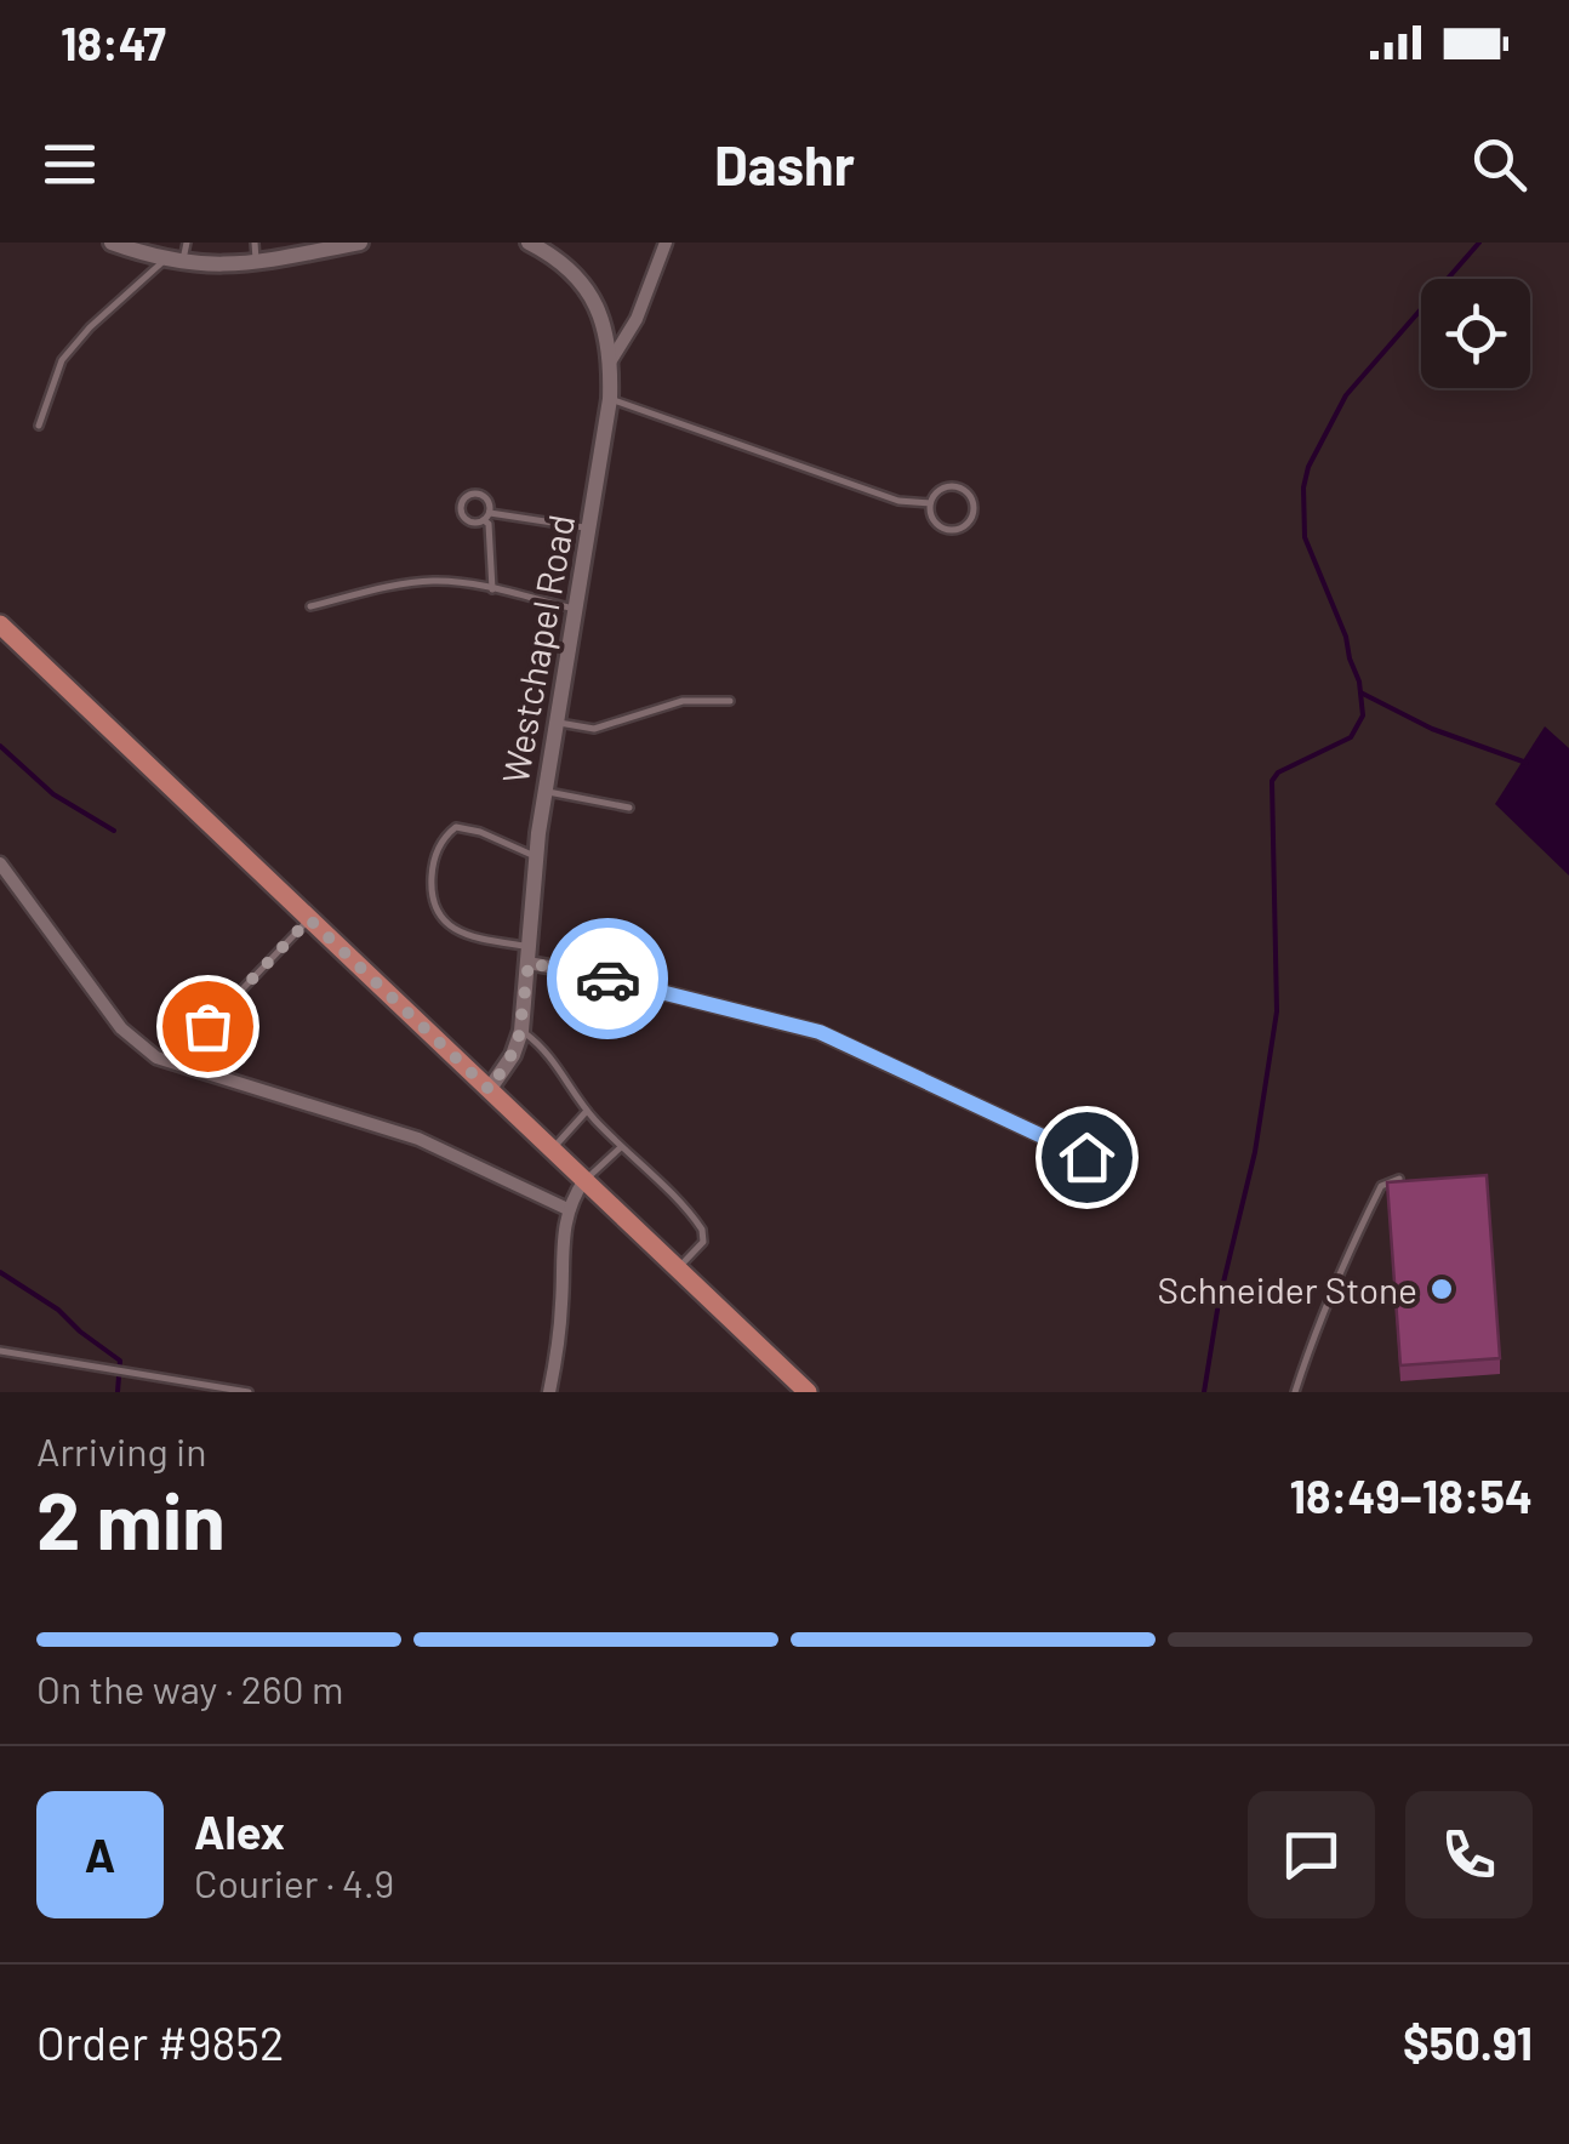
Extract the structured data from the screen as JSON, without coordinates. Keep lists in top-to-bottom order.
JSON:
{
  "streets": {
    "street": ["Westchapel Road"]
  },
  "places": ["Schneider Stone"],
  "page": {
    "status": "18:47",
    "header": "Dashr",
    "heading": ["2 min", "Arriving in", "18:49–18:54"],
    "panel": [
      "Alex",
      "Courier · 4.9",
      "Order #9852",
      "$50.91"
    ],
    "bar": "On the way · 260 m",
    "round": "A"
  }
}
